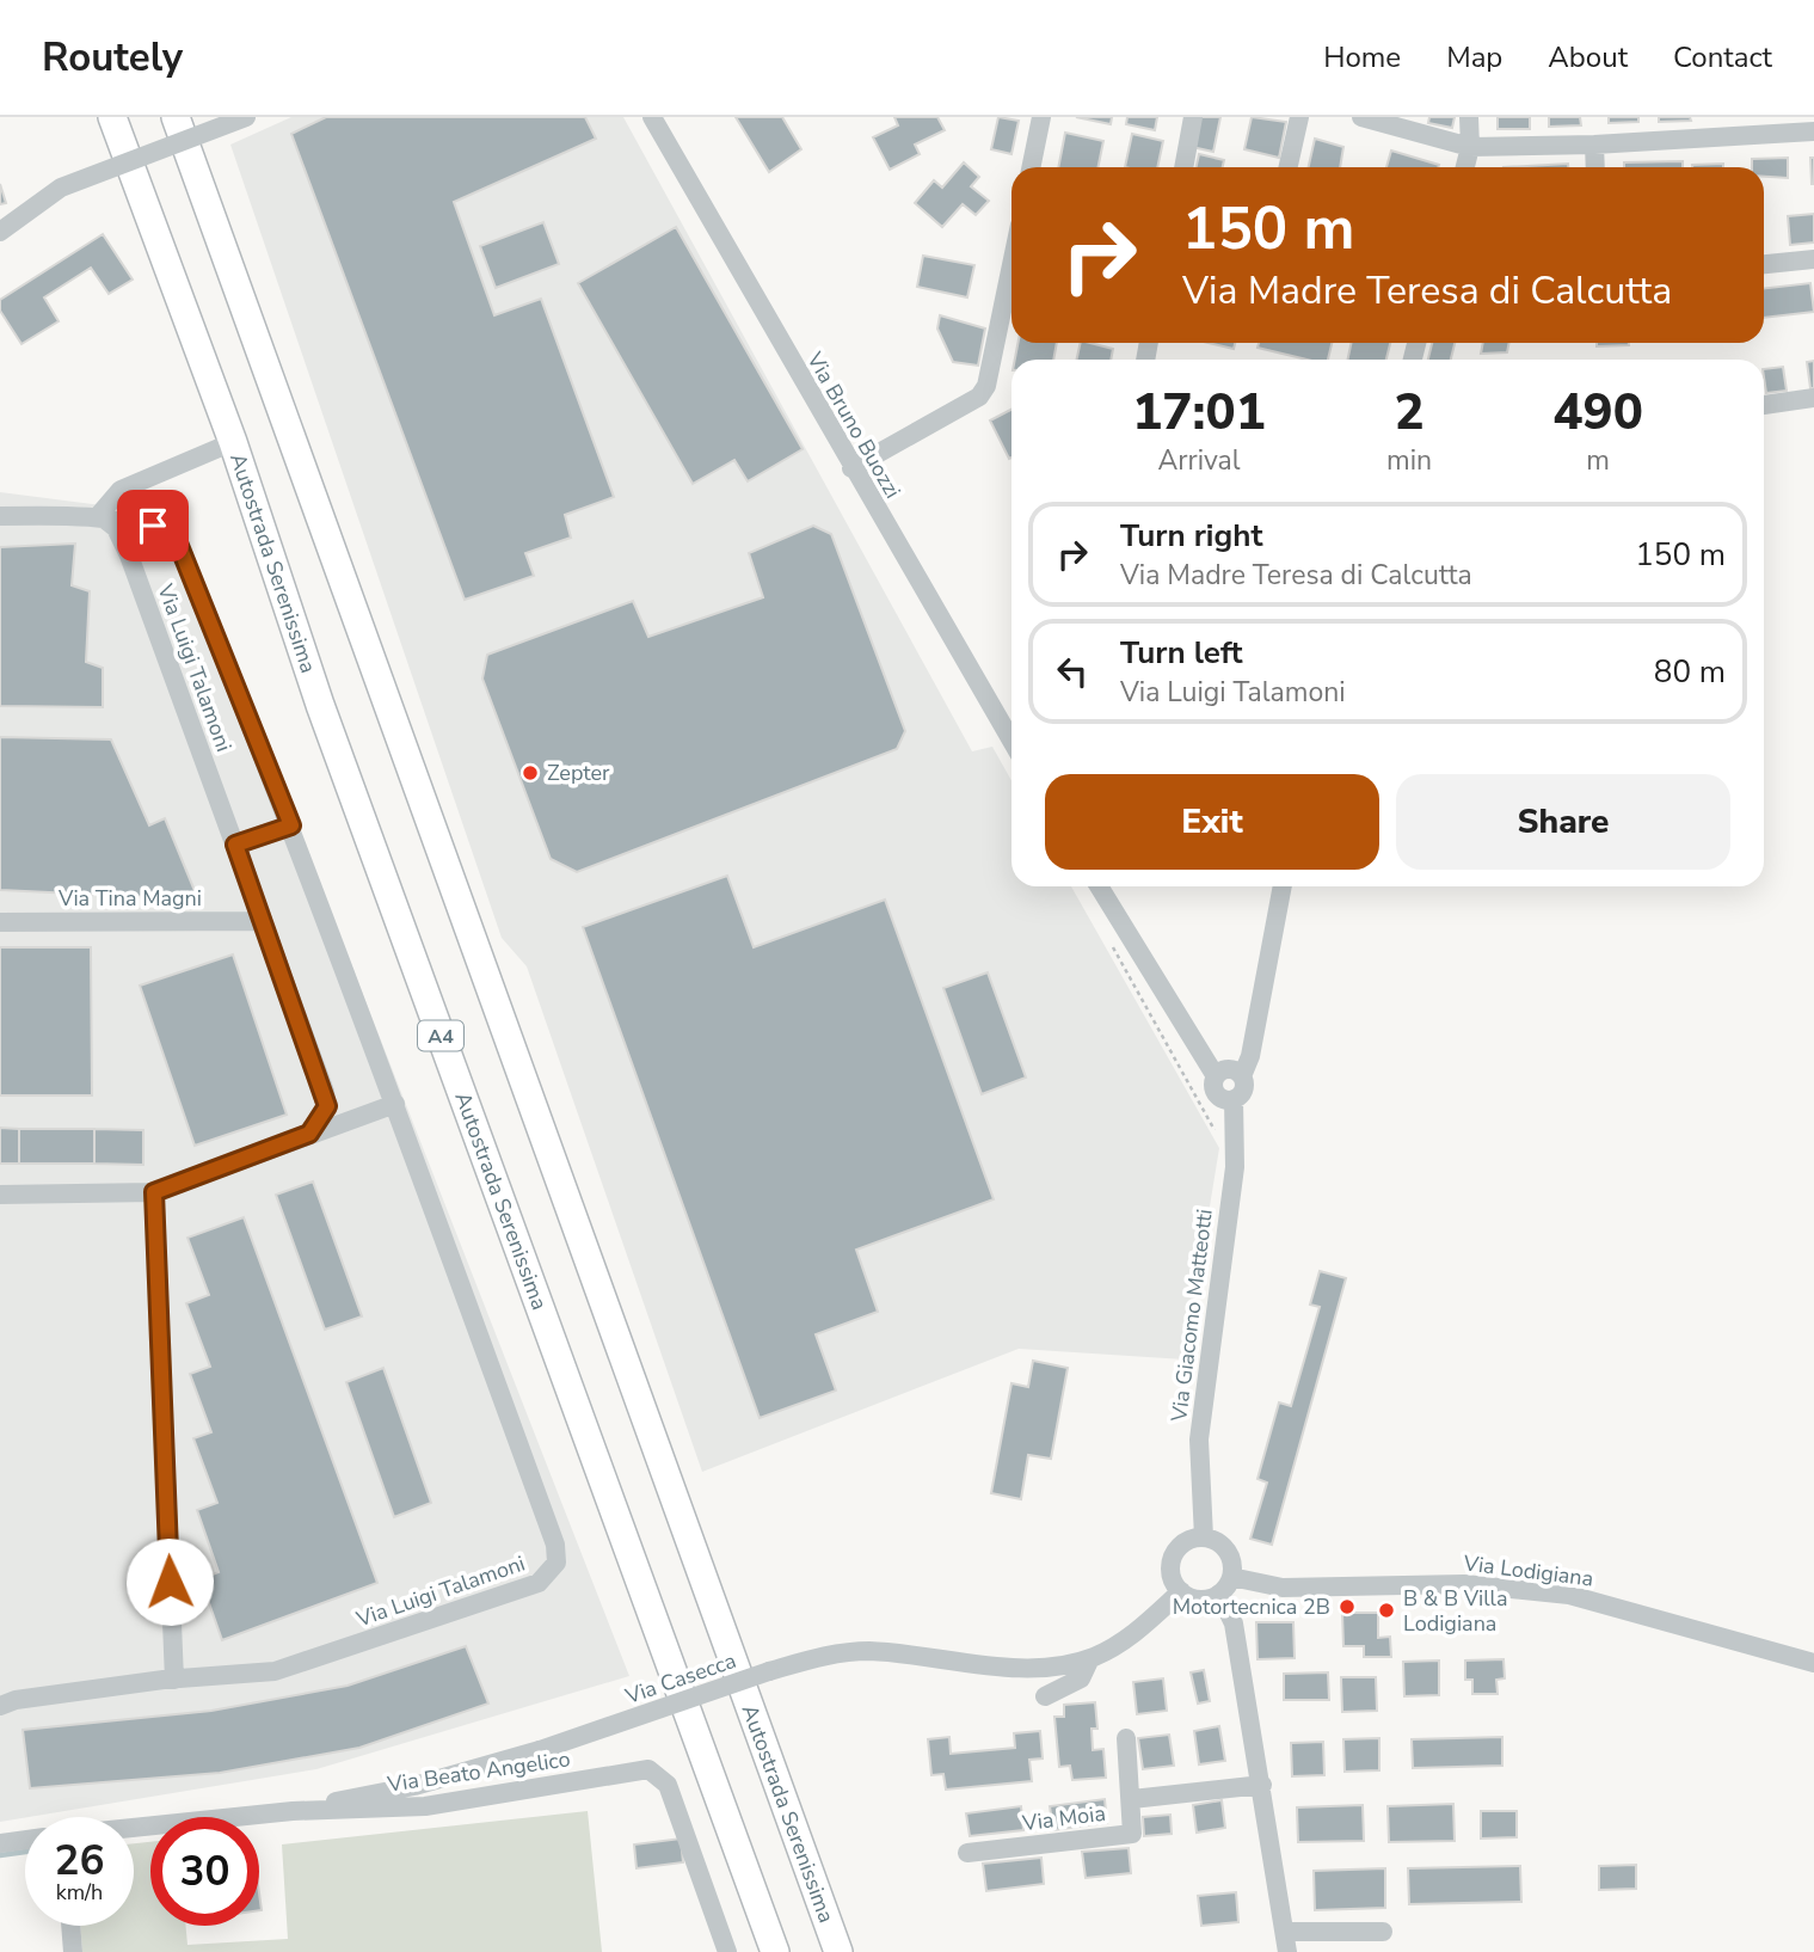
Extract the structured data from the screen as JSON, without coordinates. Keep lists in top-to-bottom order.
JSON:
{
  "streets": {
    "highway": ["Autostrada Serenissima", "A4"],
    "street": [
      "Via Bruno Buozzi",
      "Via Luigi Talamoni",
      "Via Tina Magni",
      "Via Giacomo Matteotti",
      "Via Lodigiana",
      "Via Casecca",
      "Via Beato Angelico",
      "Via Moia"
    ]
  },
  "crossings": [
    ["Via Luigi Talamoni", "Via Tina Magni"],
    ["Via Giacomo Matteotti", "Via Lodigiana"],
    ["Via Giacomo Matteotti", "Via Casecca"],
    ["Via Lodigiana", "Via Casecca"],
    ["Via Casecca", "Via Beato Angelico"]
  ],
  "places": ["Zepter", "Motortecnica 2B", "B & B Villa Lodigiana"],
  "page": {
    "header": "Routely",
    "nav": [
      "Home",
      "Map",
      "About",
      "Contact"
    ],
    "turn": ["150 m", "Via Madre Teresa di Calcutta"],
    "eta": [
      "17:01",
      "Arrival",
      "2",
      "min",
      "490",
      "m"
    ],
    "list": [
      {
        "name": "Turn right",
        "note": "Via Madre Teresa di Calcutta",
        "value": "150 m"
      },
      {
        "name": "Turn left",
        "note": "Via Luigi Talamoni",
        "value": "80 m"
      }
    ],
    "buttons": ["Exit", "Share"],
    "speed": "26 km/h",
    "limit": "30"
  }
}
